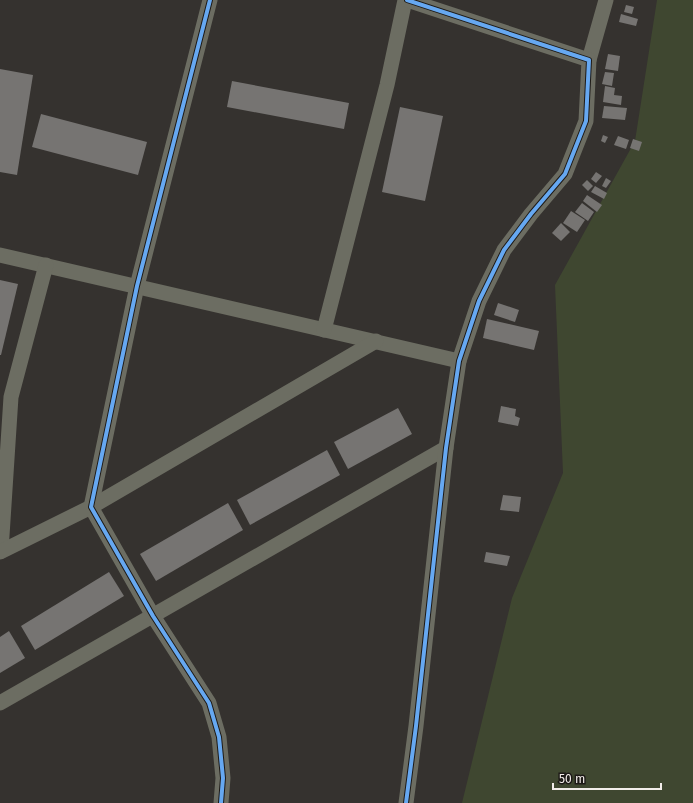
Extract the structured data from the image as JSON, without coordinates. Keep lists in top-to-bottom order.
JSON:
{
  "scale_bar": "50 m"
}
